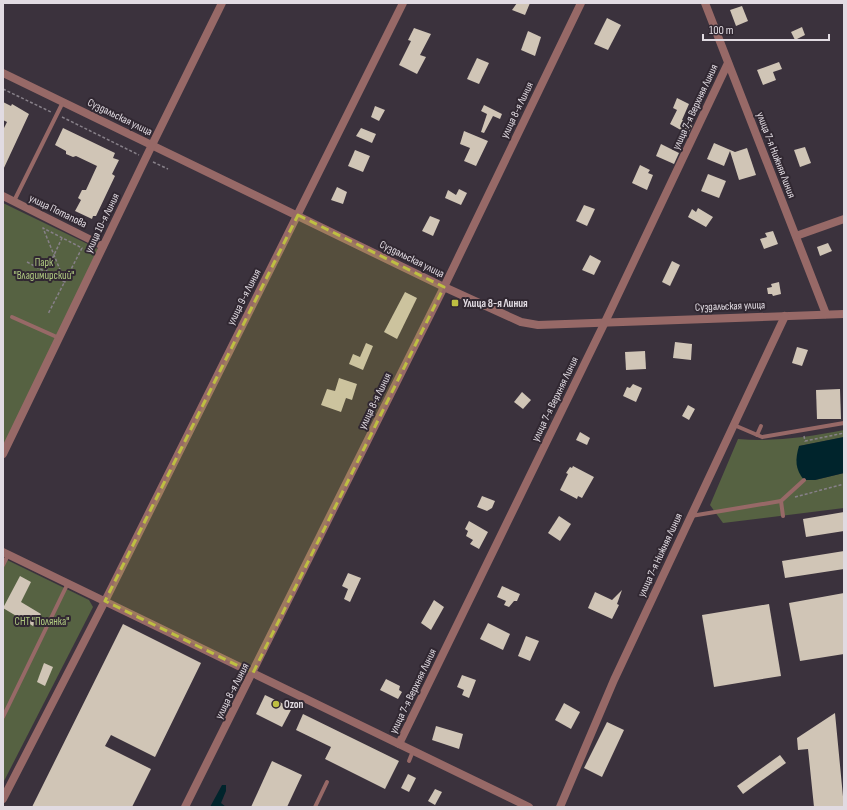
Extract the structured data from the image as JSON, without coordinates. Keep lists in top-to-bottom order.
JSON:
{
  "streets": {
    "street": [
      "улица 7-я Верхняя Линия",
      "улица 8-я Линия",
      "Суздальская улица",
      "улица 7-я Нижняя Линия",
      "улица Потапова",
      "улица 10-я Линия",
      "улица 9-я Линия"
    ]
  },
  "crossings": [
    ["улица 7-я Верхняя Линия", "Суздальская улица"],
    ["улица 7-я Верхняя Линия", "улица 7-я Нижняя Линия"],
    ["улица 8-я Линия", "Суздальская улица"],
    ["Суздальская улица", "улица 7-я Нижняя Линия"],
    ["Суздальская улица", "улица 10-я Линия"],
    ["Суздальская улица", "улица 9-я Линия"],
    ["улица Потапова", "улица 10-я Линия"]
  ],
  "parks": ["Парк \"Владимирский\"", "СНТ \"Полянка\""],
  "places": {
    "transit": ["Улица 8-я Линия"],
    "other": ["Ozon"]
  },
  "scale_bar": "100 m"
}
